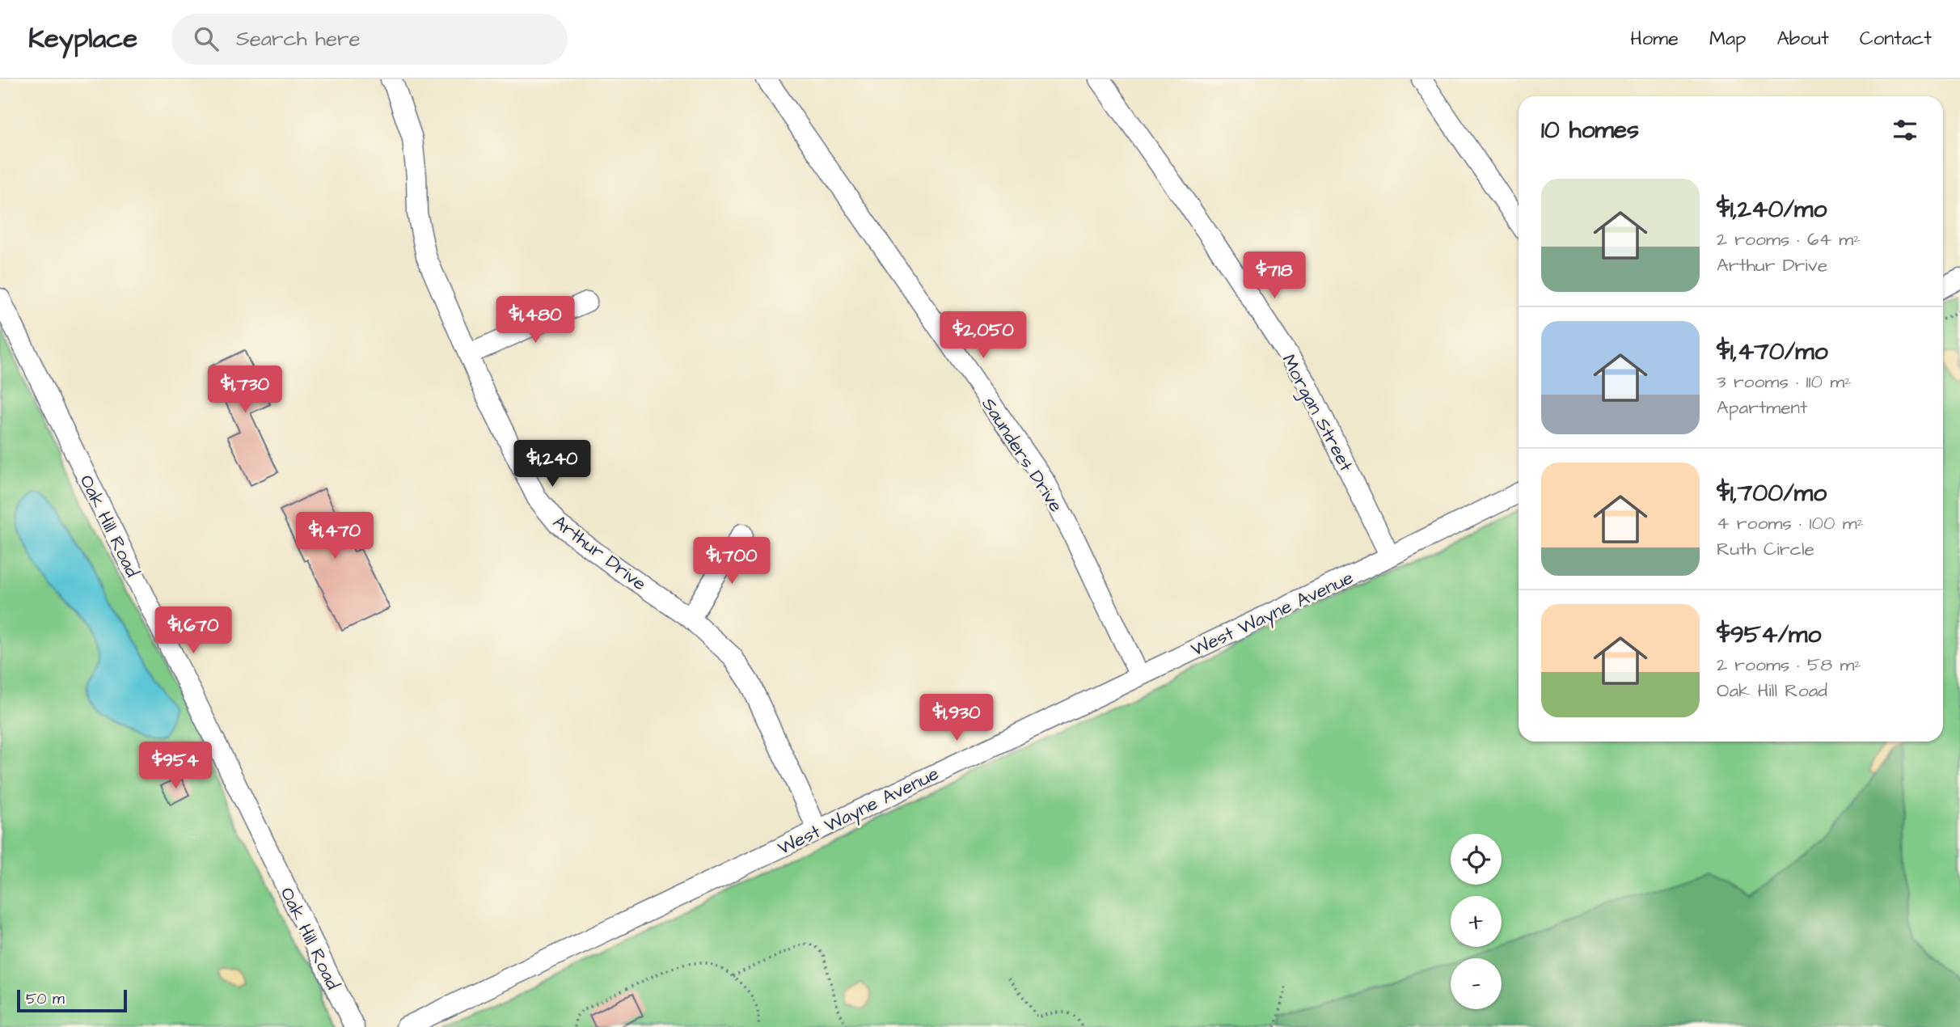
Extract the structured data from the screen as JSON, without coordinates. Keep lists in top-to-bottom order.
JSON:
{
  "streets": {
    "street": [
      "Morgan Street",
      "Saunders Drive",
      "Oak Hill Road",
      "Arthur Drive",
      "West Wayne Avenue"
    ]
  },
  "crossings": [
    ["Morgan Street", "West Wayne Avenue"],
    ["Saunders Drive", "West Wayne Avenue"],
    ["Arthur Drive", "West Wayne Avenue"]
  ],
  "scale_bar": "50 m",
  "page": {
    "header": "Keyplace",
    "search": "Search here",
    "nav": [
      "Home",
      "Map",
      "About",
      "Contact"
    ],
    "heading": "10 homes",
    "list": [
      {
        "name": "$1,240/mo",
        "note": "2 rooms · 64 m² · Arthur Drive"
      },
      {
        "name": "$1,470/mo",
        "note": "3 rooms · 110 m² · Apartment"
      },
      {
        "name": "$1,700/mo",
        "note": "4 rooms · 100 m² · Ruth Circle"
      },
      {
        "name": "$954/mo",
        "note": "2 rooms · 58 m² · Oak Hill Road"
      }
    ],
    "price": [
      "$718",
      "$1,480",
      "$2,050",
      "$1,730",
      "$1,240",
      "$1,470",
      "$1,700",
      "$1,670",
      "$1,930",
      "$954"
    ],
    "map_buttons": ["+", "−"],
    "scale": "50 m"
  }
}
